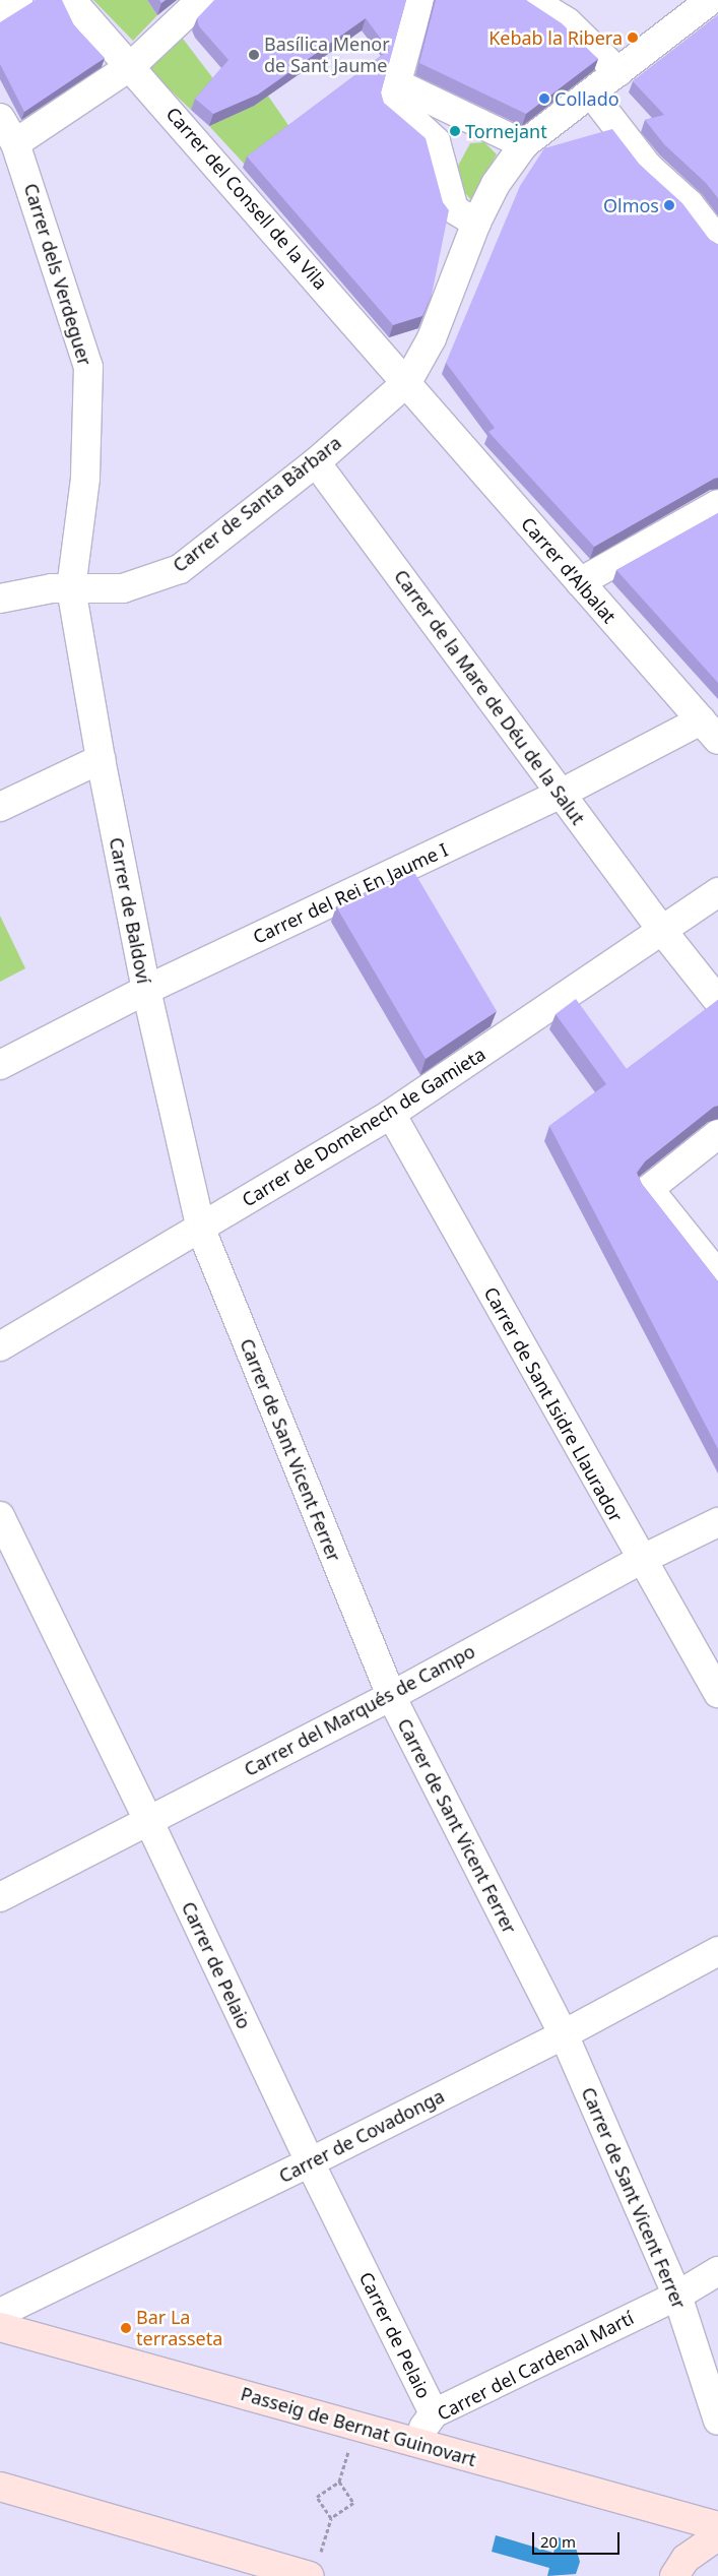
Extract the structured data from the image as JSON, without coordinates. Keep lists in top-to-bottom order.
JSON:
{
  "streets": {
    "street": [
      "Carrer del Consell de la Vila",
      "Carrer dels Verdeguer",
      "Carrer de Santa Bàrbara",
      "Carrer d'Albalat",
      "Carrer de la Mare de Déu de la Salut",
      "Carrer del Rei En Jaume I",
      "Carrer de Baldoví",
      "Carrer de Domènech de Gamieta",
      "Carrer de Sant Isidre Llaurador",
      "Carrer de Sant Vicent Ferrer",
      "Carrer del Marqués de Campo",
      "Carrer de Pelaio",
      "Carrer de Covadonga",
      "Carrer del Cardenal Martí",
      "Passeig de Bernat Guinovart"
    ]
  },
  "crossings": [
    ["Carrer del Consell de la Vila", "Carrer de Santa Bàrbara"],
    ["Carrer del Consell de la Vila", "Carrer d'Albalat"],
    ["Carrer dels Verdeguer", "Carrer de Santa Bàrbara"],
    ["Carrer dels Verdeguer", "Carrer de Baldoví"],
    ["Carrer de Santa Bàrbara", "Carrer d'Albalat"],
    ["Carrer de Santa Bàrbara", "Carrer de la Mare de Déu de la Salut"],
    ["Carrer de Santa Bàrbara", "Carrer de Baldoví"],
    ["Carrer d'Albalat", "Carrer del Rei En Jaume I"],
    ["Carrer de la Mare de Déu de la Salut", "Carrer del Rei En Jaume I"],
    ["Carrer de la Mare de Déu de la Salut", "Carrer de Domènech de Gamieta"],
    ["Carrer del Rei En Jaume I", "Carrer de Baldoví"],
    ["Carrer de Baldoví", "Carrer de Domènech de Gamieta"],
    ["Carrer de Baldoví", "Carrer de Sant Vicent Ferrer"],
    ["Carrer de Domènech de Gamieta", "Carrer de Sant Isidre Llaurador"],
    ["Carrer de Domènech de Gamieta", "Carrer de Sant Vicent Ferrer"],
    ["Carrer de Sant Isidre Llaurador", "Carrer del Marqués de Campo"],
    ["Carrer de Sant Vicent Ferrer", "Carrer del Marqués de Campo"],
    ["Carrer de Sant Vicent Ferrer", "Carrer de Covadonga"],
    ["Carrer de Sant Vicent Ferrer", "Carrer del Cardenal Martí"],
    ["Carrer del Marqués de Campo", "Carrer de Pelaio"],
    ["Carrer de Pelaio", "Carrer de Covadonga"],
    ["Carrer de Pelaio", "Carrer del Cardenal Martí"],
    ["Carrer del Cardenal Martí", "Passeig de Bernat Guinovart"]
  ],
  "places": [
    "Kebab la Ribera",
    "Basílica Menor de Sant Jaume",
    "Collado",
    "Tornejant",
    "Olmos",
    "Bar La terrasseta"
  ],
  "scale_bar": "20 m"
}
